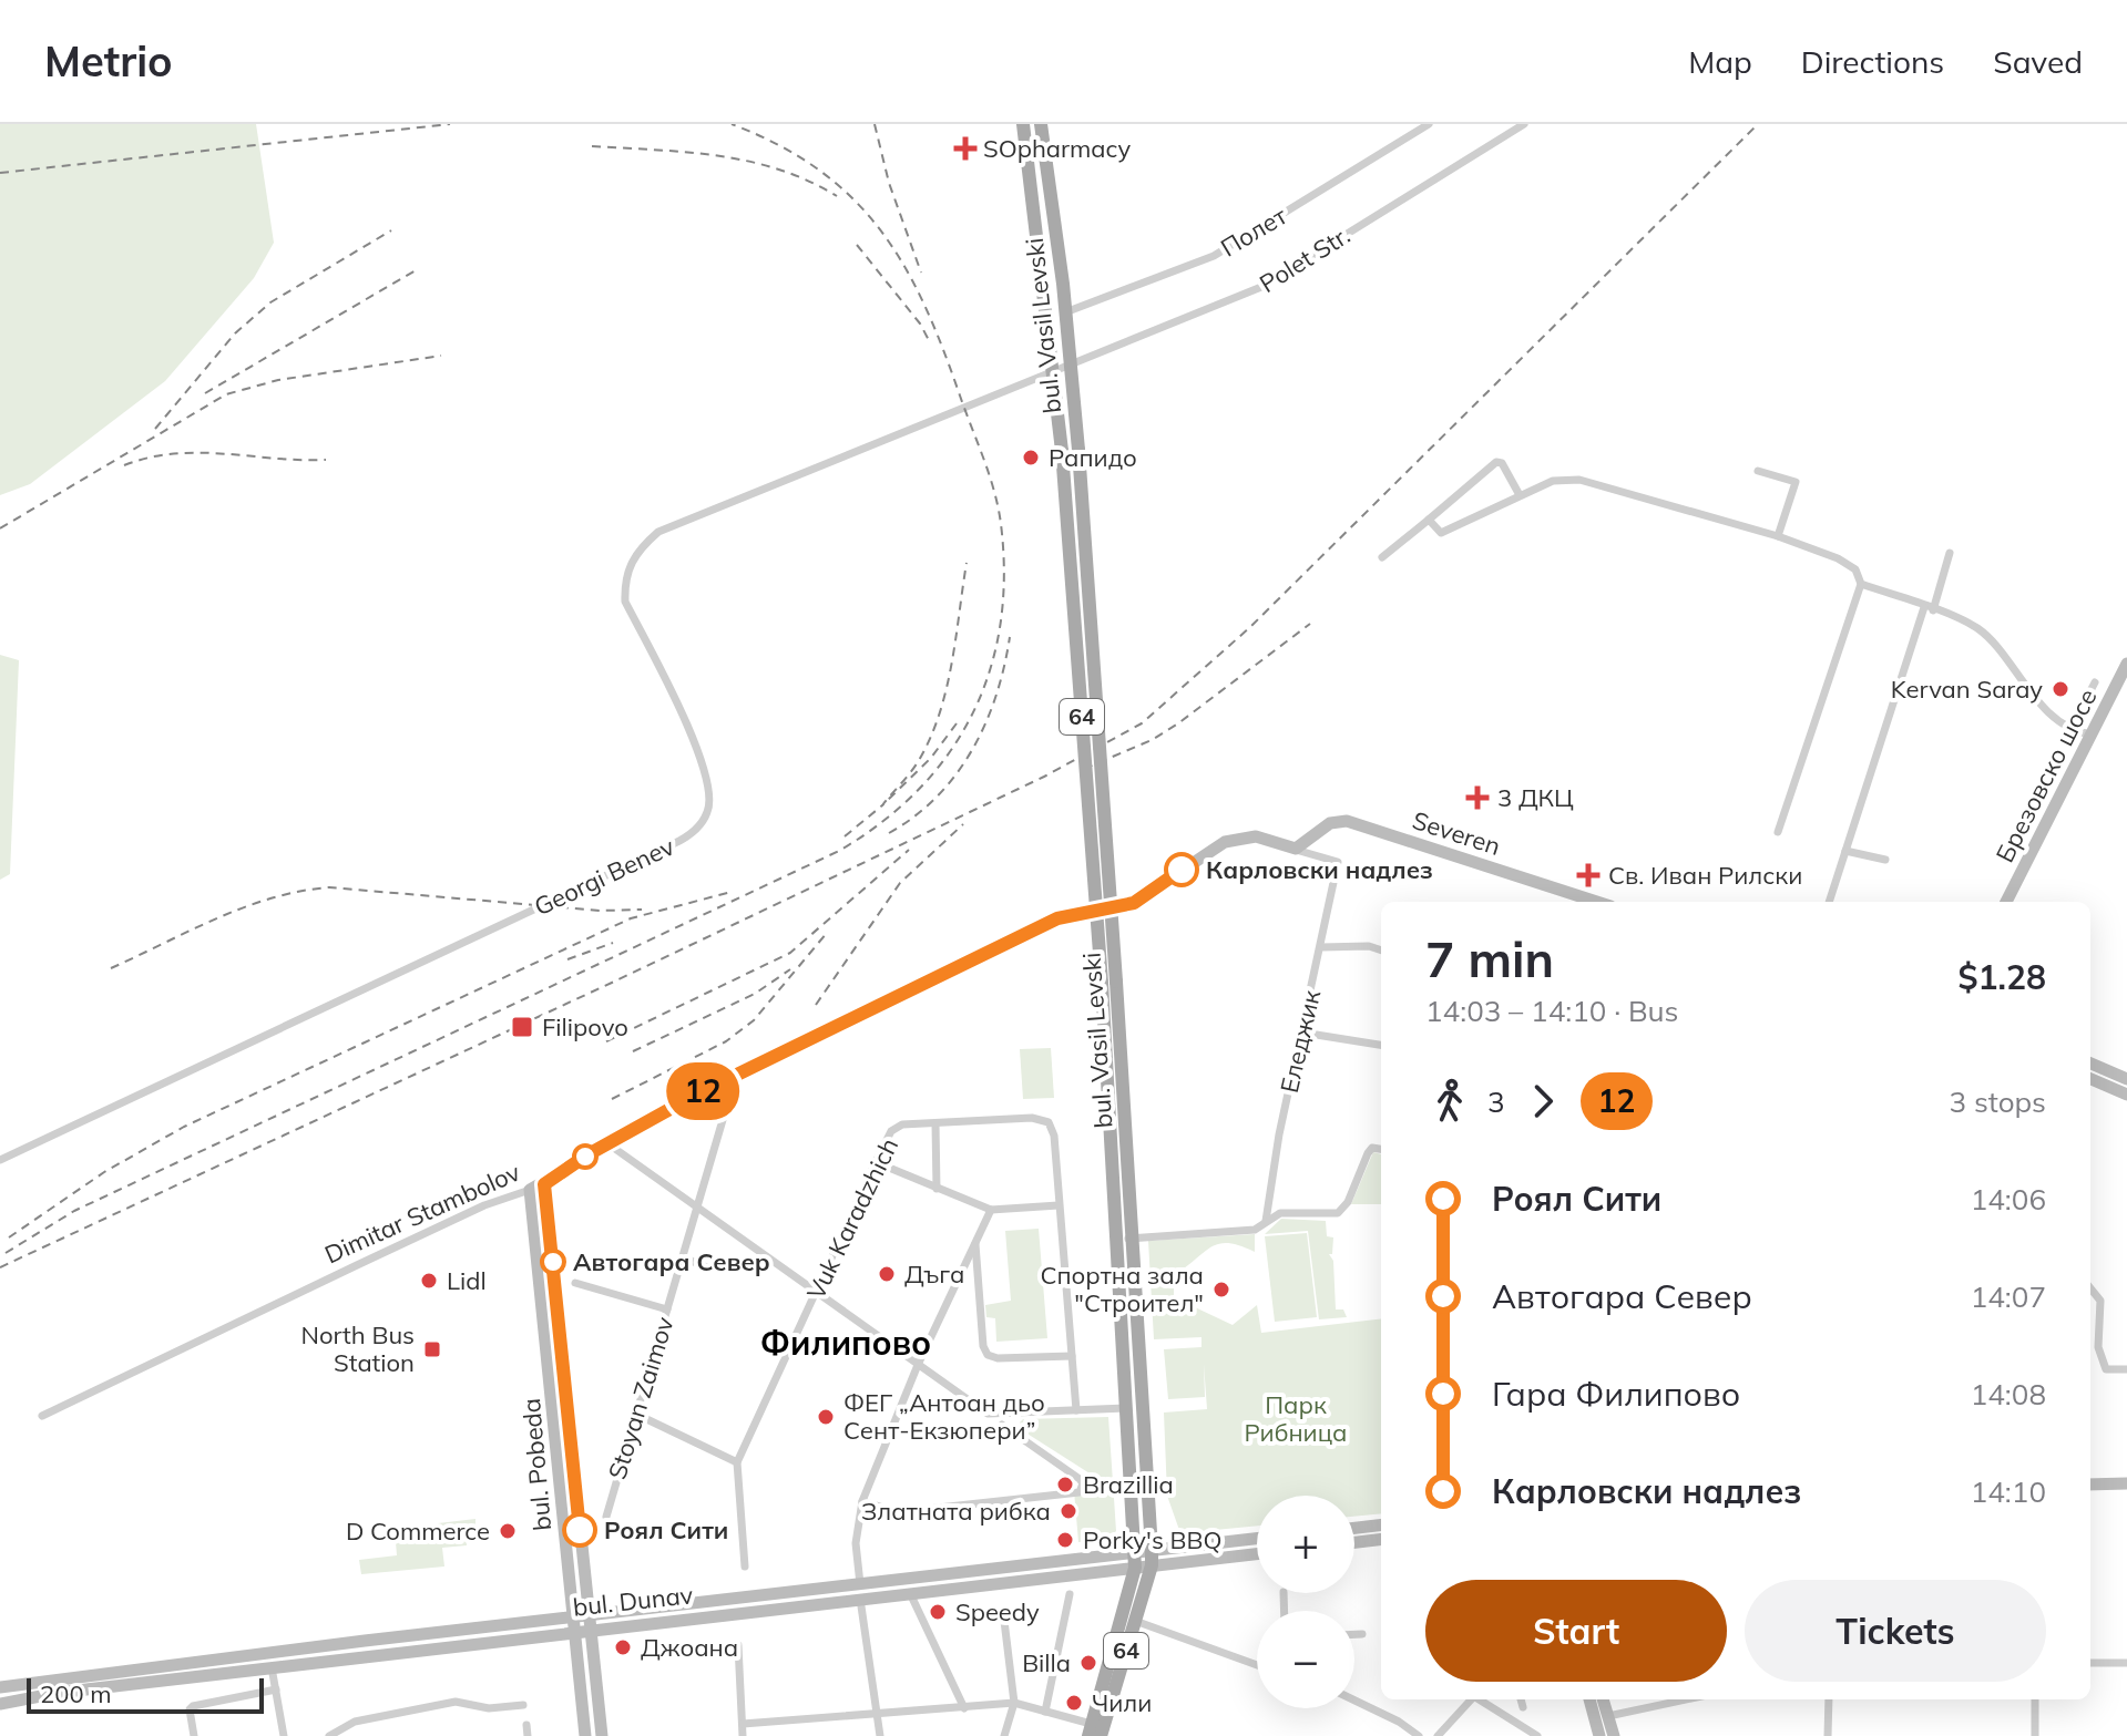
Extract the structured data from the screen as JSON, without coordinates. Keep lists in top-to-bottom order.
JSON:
{
  "streets": {
    "main road": [
      "bul. Vasil Levski",
      "64",
      "Брезовско шосе",
      "Severen",
      "Dimitar Stambolov",
      "bul. Pobeda",
      "bul. Dunav"
    ],
    "street": [
      "Полет",
      "Polet Str.",
      "Georgi Benev",
      "Еледжик",
      "Vuk Karadzhich",
      "Stoyan Zaimov"
    ]
  },
  "crossings": [
    ["Полет", "bul. Vasil Levski"],
    ["Polet Str.", "bul. Vasil Levski"],
    ["Polet Str.", "Georgi Benev"],
    ["bul. Vasil Levski", "Georgi Benev"],
    ["bul. Vasil Levski", "bul. Dunav"],
    ["Severen", "Еледжик"],
    ["Severen", "Dimitar Stambolov"],
    ["Еледжик", "Dimitar Stambolov"],
    ["Dimitar Stambolov", "Stoyan Zaimov"],
    ["Dimitar Stambolov", "bul. Pobeda"],
    ["bul. Pobeda", "bul. Dunav"]
  ],
  "districts": ["Филипово"],
  "parks": ["Парк Рибница"],
  "places": {
    "health": ["SOpharmacy", "3 ДКЦ", "Св. Иван Рилски"],
    "other": [
      "Рапидо",
      "Kervan Saray",
      "Карловски надлез",
      "Автогара Север",
      "Дъга",
      "Lidl",
      "Спортна зала \"Строител\"",
      "ФЕГ „Антоан дьо Сент-Екзюпери”",
      "Brazillia",
      "Златната рибка",
      "Роял Сити",
      "D Commerce",
      "Porky's BBQ",
      "Speedy",
      "Джоана",
      "Billa",
      "Чили"
    ],
    "transit": ["Filipovo", "North Bus Station"]
  },
  "lines": ["bus line 12"],
  "scale_bar": "200 m",
  "page": {
    "header": "Metrio",
    "nav": ["Map", "Directions", "Saved"],
    "on_map": "12",
    "heading": ["7 min", "14:03 – 14:10 · Bus", "$1.28"],
    "legs": ["3", "12", "3 stops"],
    "list": [
      {
        "name": "Роял Сити",
        "value": "14:06"
      },
      {
        "name": "Автогара Север",
        "value": "14:07"
      },
      {
        "name": "Гара Филипово",
        "value": "14:08"
      },
      {
        "name": "Карловски надлез",
        "value": "14:10"
      }
    ],
    "map_buttons": ["+", "−"],
    "buttons": ["Start", "Tickets"],
    "scale": "200 m"
  }
}
